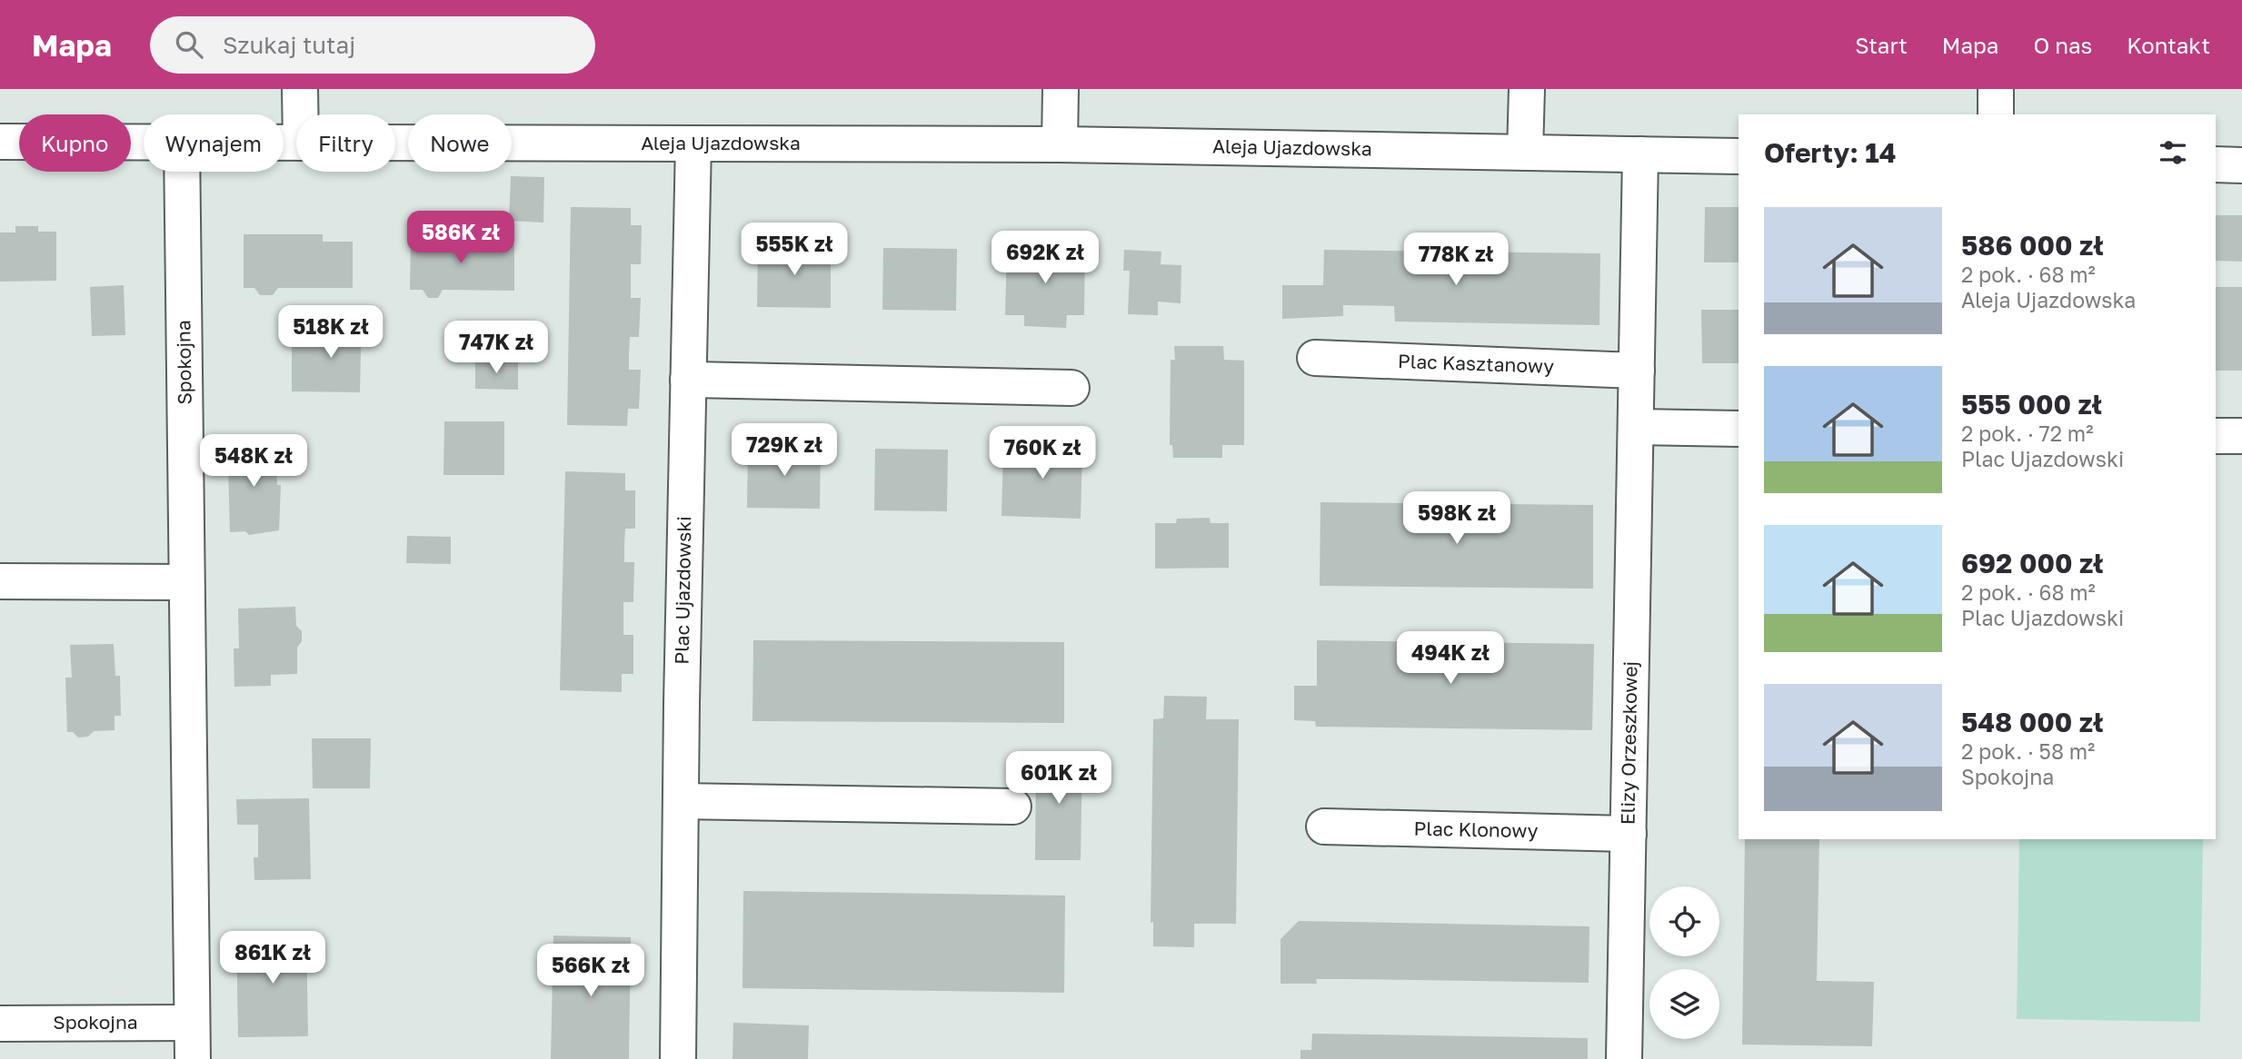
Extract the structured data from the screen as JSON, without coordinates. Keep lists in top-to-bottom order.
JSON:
{
  "streets": {
    "street": [
      "Aleja Ujazdowska",
      "Spokojna",
      "Plac Kasztanowy",
      "Plac Ujazdowski",
      "Elizy Orzeszkowej",
      "Plac Klonowy"
    ]
  },
  "crossings": [
    ["Aleja Ujazdowska", "Plac Ujazdowski"],
    ["Aleja Ujazdowska", "Elizy Orzeszkowej"],
    ["Plac Kasztanowy", "Elizy Orzeszkowej"],
    ["Elizy Orzeszkowej", "Plac Klonowy"]
  ],
  "page": {
    "header": "Mapa",
    "search": "Szukaj tutaj",
    "nav": [
      "Start",
      "Mapa",
      "O nas",
      "Kontakt"
    ],
    "chip": [
      "Kupno",
      "Wynajem",
      "Filtry",
      "Nowe"
    ],
    "heading": "Oferty: 14",
    "list": [
      {
        "name": "586 000 zł",
        "note": "2 pok. · 68 m² · Aleja Ujazdowska"
      },
      {
        "name": "555 000 zł",
        "note": "2 pok. · 72 m² · Plac Ujazdowski"
      },
      {
        "name": "692 000 zł",
        "note": "2 pok. · 68 m² · Plac Ujazdowski"
      },
      {
        "name": "548 000 zł",
        "note": "2 pok. · 58 m² · Spokojna"
      }
    ],
    "price": [
      "586K zł",
      "555K zł",
      "692K zł",
      "778K zł",
      "518K zł",
      "747K zł",
      "729K zł",
      "760K zł",
      "548K zł",
      "598K zł",
      "494K zł",
      "601K zł",
      "861K zł",
      "566K zł"
    ]
  }
}
